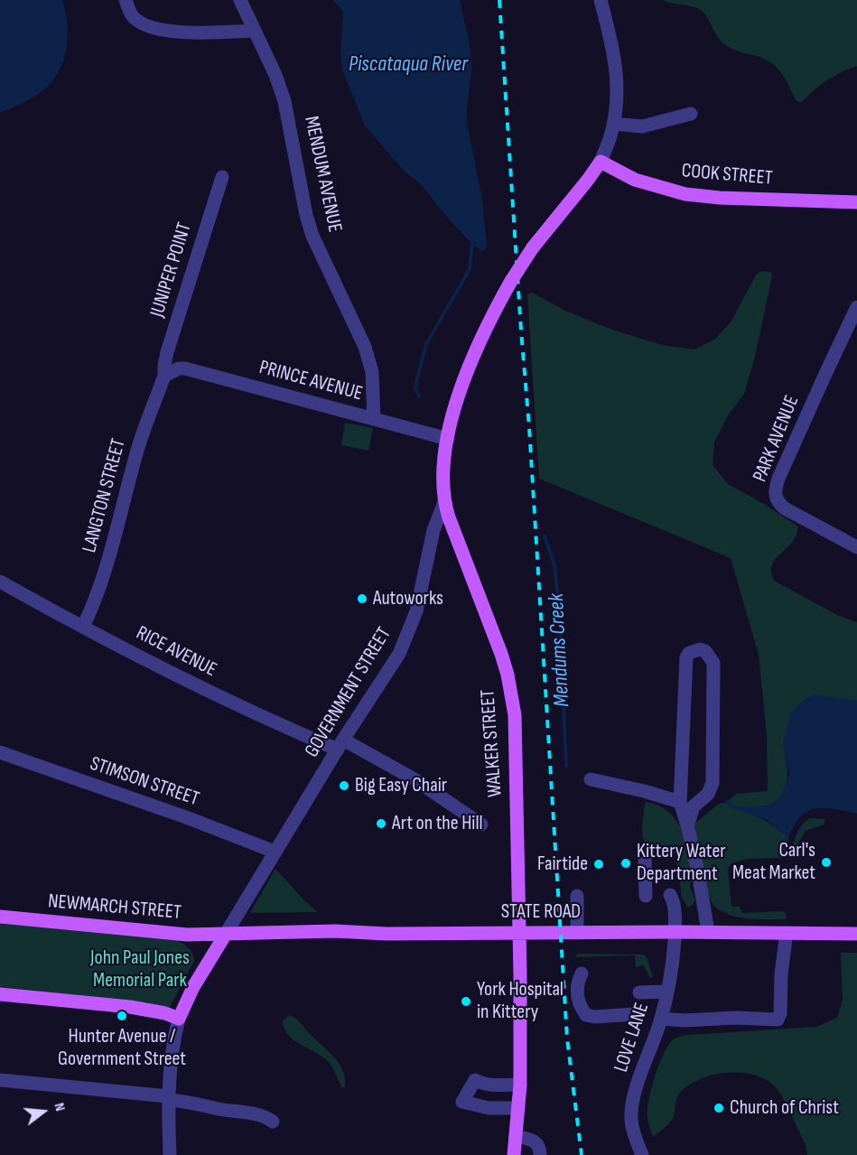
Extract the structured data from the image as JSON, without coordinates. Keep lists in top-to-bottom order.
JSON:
{
  "streets": {
    "main road": [
      "COOK STREET",
      "GOVERNMENT STREET",
      "WALKER STREET",
      "NEWMARCH STREET",
      "STATE ROAD"
    ],
    "street": [
      "MENDUM AVENUE",
      "JUNIPER POINT",
      "PRINCE AVENUE",
      "PARK AVENUE",
      "LANGTON STREET",
      "RICE AVENUE",
      "STIMSON STREET",
      "LOVE LANE"
    ]
  },
  "crossings": [
    ["MENDUM AVENUE", "PRINCE AVENUE"],
    ["COOK STREET", "GOVERNMENT STREET"],
    ["JUNIPER POINT", "PRINCE AVENUE"],
    ["JUNIPER POINT", "LANGTON STREET"],
    ["PRINCE AVENUE", "LANGTON STREET"],
    ["PRINCE AVENUE", "GOVERNMENT STREET"],
    ["LANGTON STREET", "RICE AVENUE"],
    ["RICE AVENUE", "GOVERNMENT STREET"],
    ["GOVERNMENT STREET", "WALKER STREET"],
    ["GOVERNMENT STREET", "STIMSON STREET"],
    ["GOVERNMENT STREET", "NEWMARCH STREET"],
    ["GOVERNMENT STREET", "STATE ROAD"],
    ["WALKER STREET", "STATE ROAD"],
    ["NEWMARCH STREET", "STATE ROAD"],
    ["STATE ROAD", "LOVE LANE"]
  ],
  "water": ["Piscataqua River", "Mendums Creek"],
  "parks": ["John Paul Jones Memorial Park"],
  "places": [
    "Autoworks",
    "Big Easy Chair",
    "Art on the Hill",
    "Carl's Meat Market",
    "Kittery Water Department",
    "Fairtide",
    "York Hospital in Kittery",
    "Hunter Avenue / Government Street",
    "Church of Christ"
  ],
  "north": "right"
}
